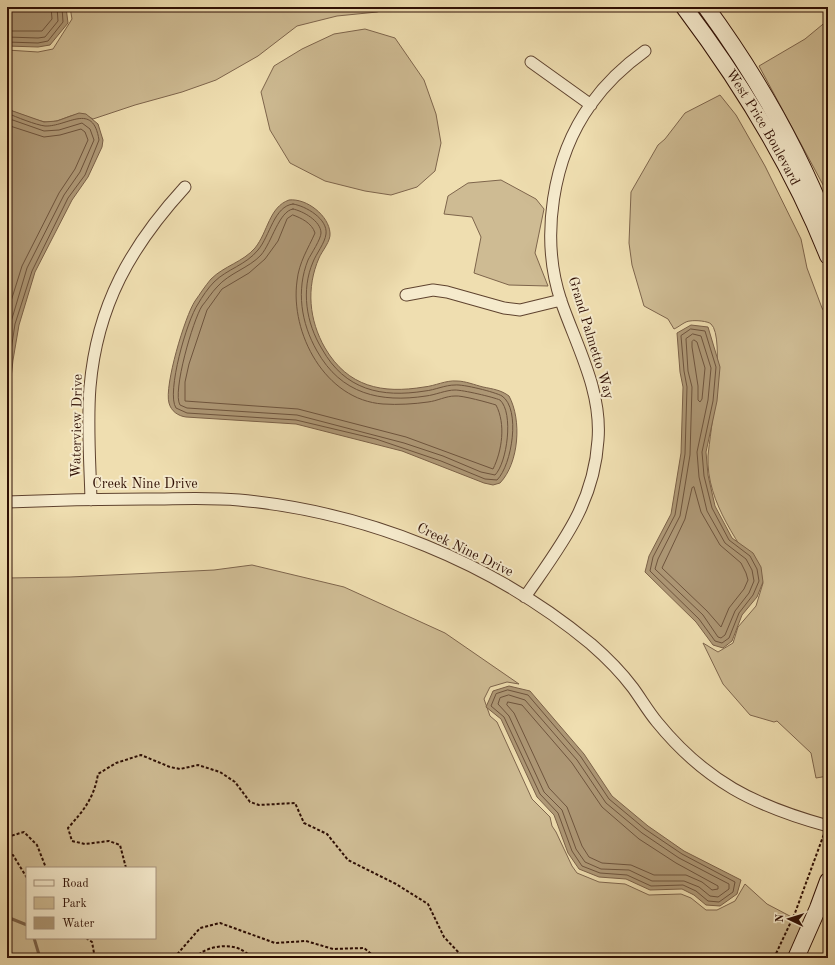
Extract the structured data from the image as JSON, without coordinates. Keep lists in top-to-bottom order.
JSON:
{
  "streets": {
    "street": [
      "West Price Boulevard",
      "Grand Palmetto Way",
      "Waterview Drive",
      "Creek Nine Drive"
    ]
  },
  "crossings": [
    ["Grand Palmetto Way", "Creek Nine Drive"],
    ["Waterview Drive", "Creek Nine Drive"]
  ],
  "legend": ["Road", "Park", "Water"],
  "north": "left"
}
